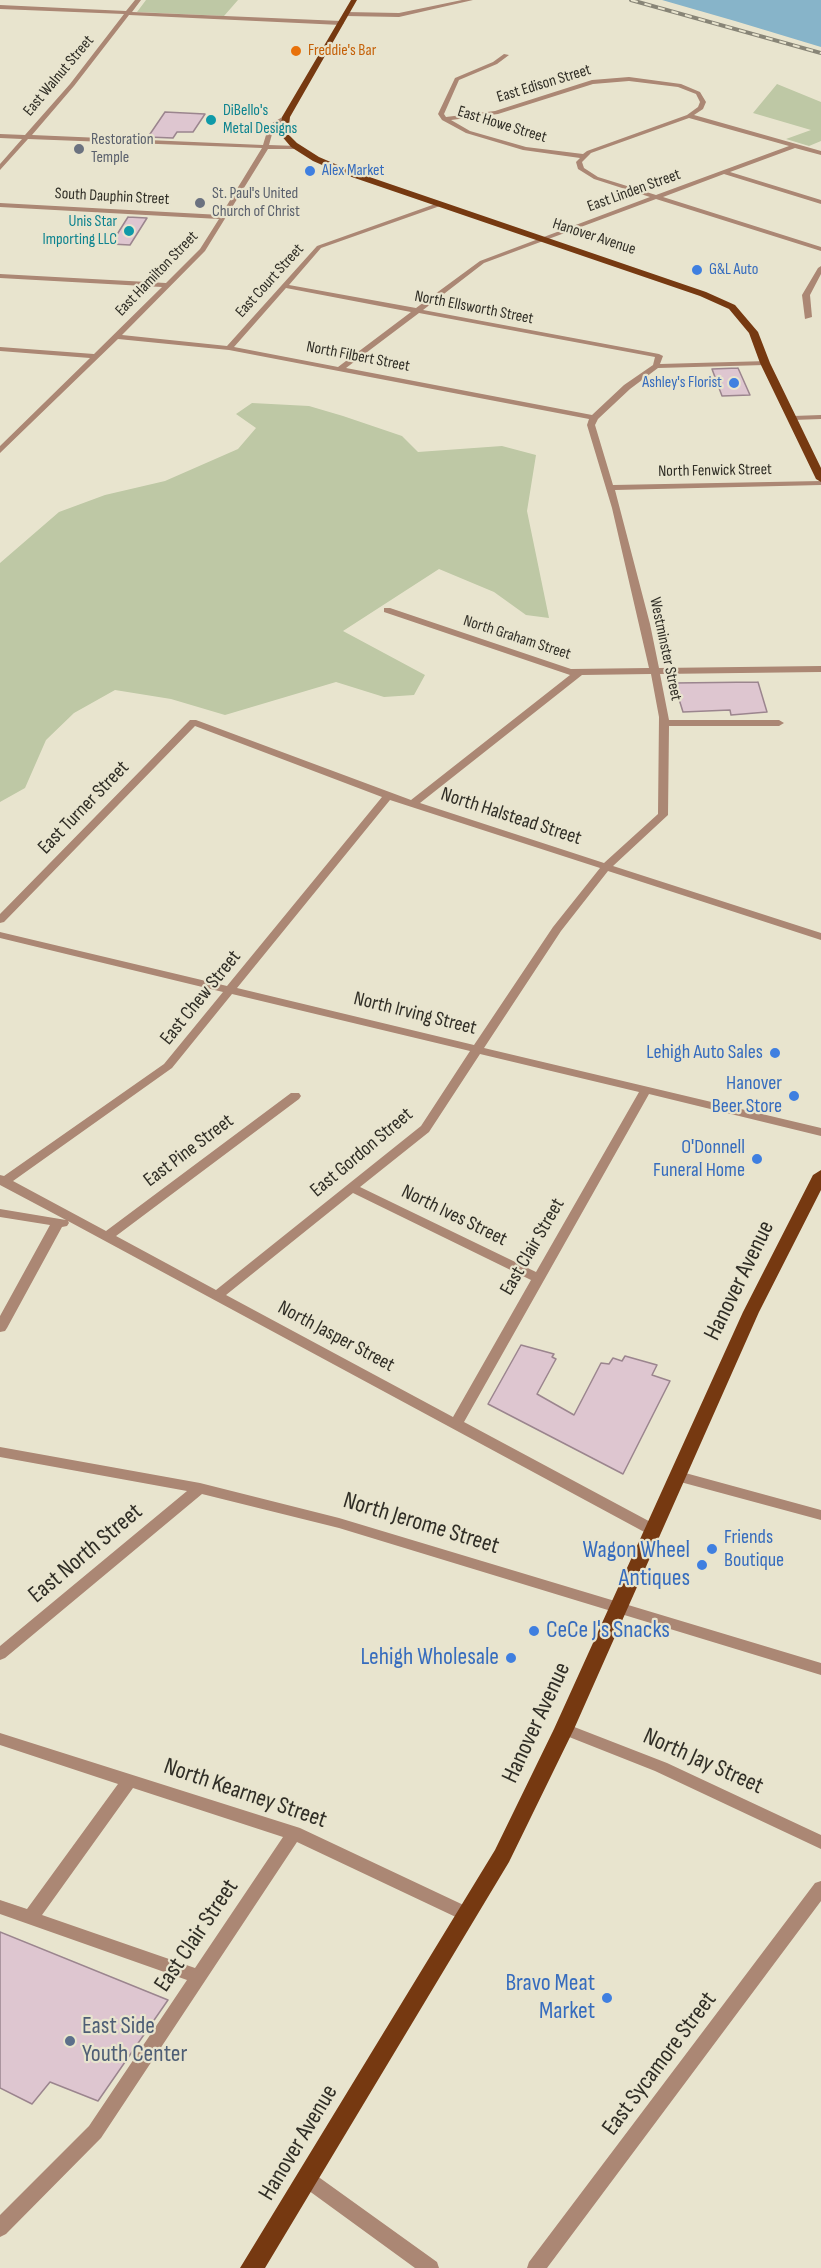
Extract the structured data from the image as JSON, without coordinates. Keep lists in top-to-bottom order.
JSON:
{
  "streets": {
    "main road": ["Hanover Avenue", "East Hamilton Street"],
    "street": [
      "East Walnut Street",
      "East Edison Street",
      "East Howe Street",
      "East Linden Street",
      "South Dauphin Street",
      "East Court Street",
      "North Ellsworth Street",
      "North Filbert Street",
      "North Fenwick Street",
      "North Graham Street",
      "Westminster Street",
      "East Turner Street",
      "North Halstead Street",
      "East Chew Street",
      "North Irving Street",
      "East Pine Street",
      "East Gordon Street",
      "North Ives Street",
      "East Clair Street",
      "North Jasper Street",
      "North Jerome Street",
      "East North Street",
      "North Jay Street",
      "North Kearney Street",
      "East Sycamore Street"
    ]
  },
  "crossings": [
    ["East Edison Street", "East Howe Street"],
    ["East Linden Street", "Hanover Avenue"],
    ["East Linden Street", "North Ellsworth Street"],
    ["East Linden Street", "North Filbert Street"],
    ["South Dauphin Street", "East Hamilton Street"],
    ["Hanover Avenue", "East Court Street"],
    ["Hanover Avenue", "North Fenwick Street"],
    ["Hanover Avenue", "North Jasper Street"],
    ["Hanover Avenue", "North Jerome Street"],
    ["Hanover Avenue", "North Jay Street"],
    ["Hanover Avenue", "North Kearney Street"],
    ["East Hamilton Street", "North Filbert Street"],
    ["East Court Street", "North Ellsworth Street"],
    ["East Court Street", "North Filbert Street"],
    ["North Filbert Street", "Westminster Street"],
    ["North Fenwick Street", "Westminster Street"],
    ["North Graham Street", "Westminster Street"],
    ["Westminster Street", "North Halstead Street"],
    ["Westminster Street", "East Gordon Street"],
    ["East Turner Street", "North Halstead Street"],
    ["North Halstead Street", "East Chew Street"],
    ["North Halstead Street", "East Gordon Street"],
    ["East Chew Street", "North Irving Street"],
    ["East Chew Street", "North Jasper Street"],
    ["North Irving Street", "East Gordon Street"],
    ["North Irving Street", "East Clair Street"],
    ["East Pine Street", "North Jasper Street"],
    ["East Gordon Street", "North Ives Street"],
    ["East Gordon Street", "North Jasper Street"],
    ["North Ives Street", "East Clair Street"],
    ["East Clair Street", "North Jasper Street"],
    ["East Clair Street", "North Kearney Street"],
    ["North Jerome Street", "East North Street"]
  ],
  "places": [
    "Freddie's Bar",
    "DiBello's Metal Designs",
    "Restoration Temple",
    "Alex Market",
    "St. Paul's United Church of Christ",
    "Unis Star Importing LLC",
    "G&L Auto",
    "Ashley's Florist",
    "Lehigh Auto Sales",
    "Hanover Beer Store",
    "O'Donnell Funeral Home",
    "Friends Boutique",
    "Wagon Wheel Antiques",
    "CeCe J's Snacks",
    "Lehigh Wholesale",
    "Bravo Meat Market",
    "East Side Youth Center"
  ]
}
